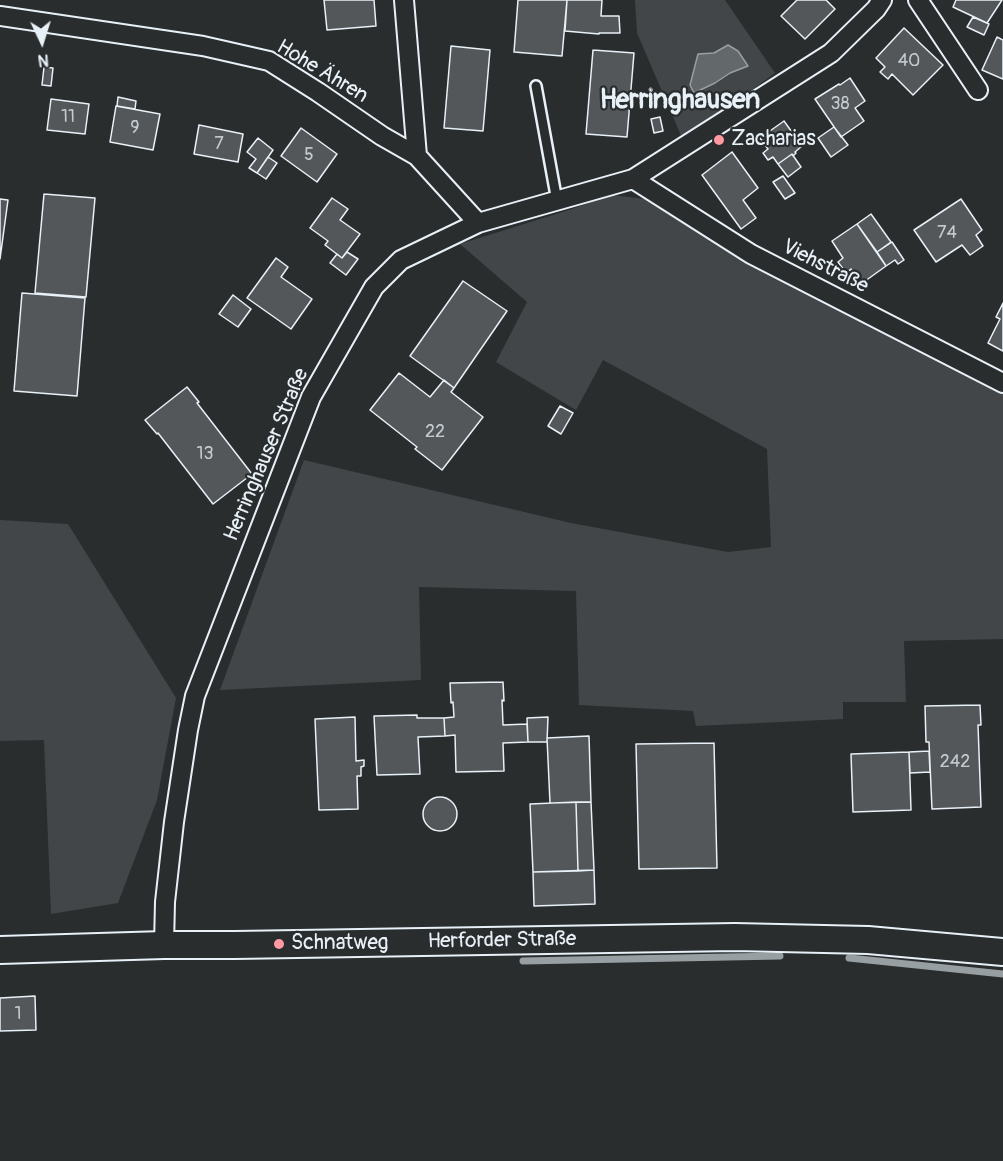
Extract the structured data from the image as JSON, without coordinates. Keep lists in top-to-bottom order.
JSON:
{
  "streets": {
    "main road": ["Herforder Straße"],
    "street": ["Hohe Ähren", "Viehstraße", "Herringhauser Straße"]
  },
  "crossings": [
    ["Hohe Ähren", "Herringhauser Straße"],
    ["Viehstraße", "Herringhauser Straße"],
    ["Herringhauser Straße", "Herforder Straße"]
  ],
  "districts": ["Herringhausen"],
  "places": ["Zacharias", "Schnatweg"],
  "house_numbers": [
    "40",
    "38",
    "11",
    "9",
    "7",
    "5",
    "74",
    "22",
    "13",
    "242",
    "1"
  ],
  "north": "bottom"
}
